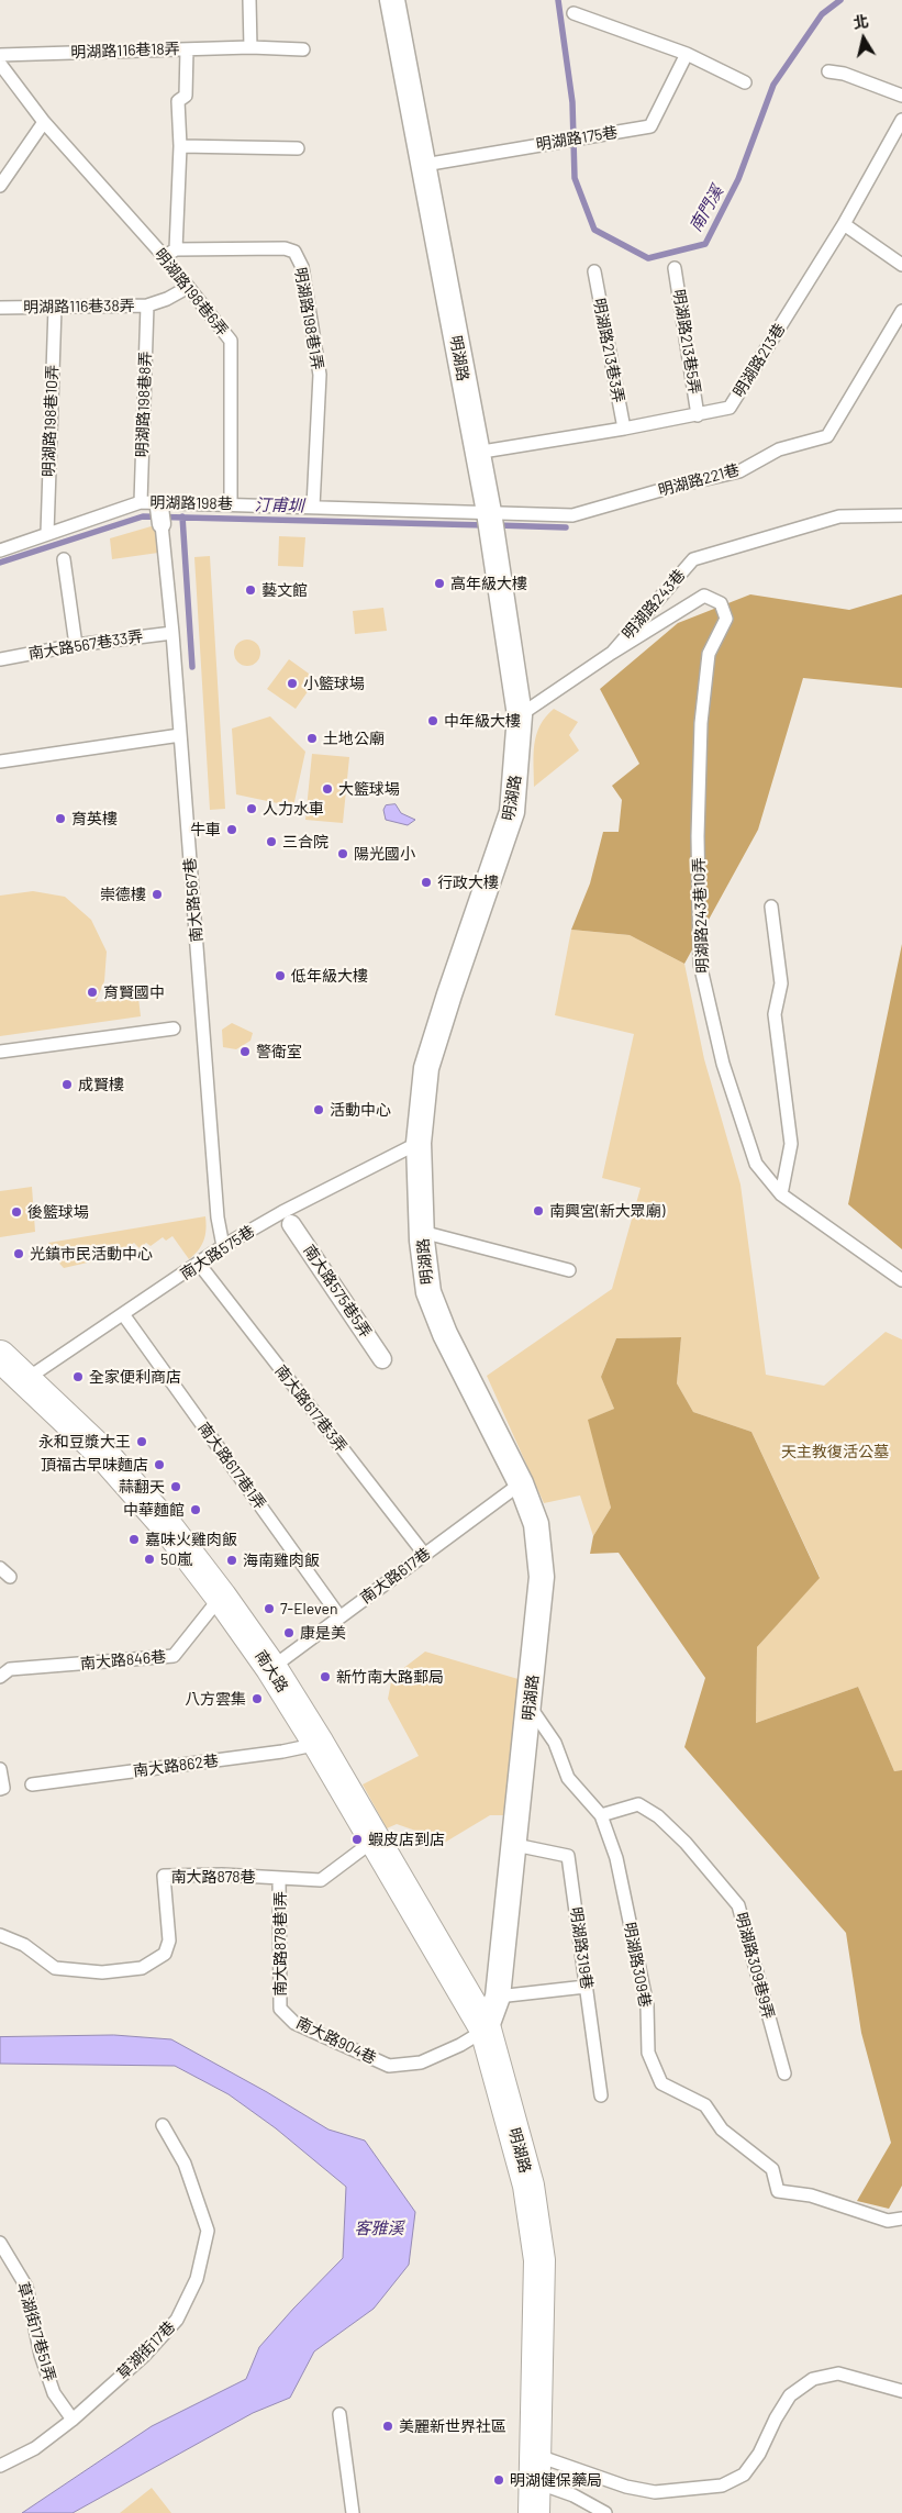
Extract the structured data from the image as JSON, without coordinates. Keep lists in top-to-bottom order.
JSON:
{
  "streets": {
    "main road": ["明湖路", "南大路"],
    "street": ["南大路575巷5弄"],
    "lane": [
      "明湖路116巷18弄",
      "明湖路175巷",
      "明湖路198巷6弄",
      "明湖路116巷38弄",
      "明湖路198巷1弄",
      "明湖路213巷5弄",
      "明湖路213巷3弄",
      "明湖路213巷",
      "明湖路198巷8弄",
      "明湖路198巷10弄",
      "明湖路221巷",
      "明湖路198巷",
      "明湖路243巷",
      "南大路567巷33弄",
      "南大路567巷",
      "明湖路243巷10弄",
      "南大路575巷",
      "南大路617巷3弄",
      "南大路617巷1弄",
      "南大路617巷",
      "南大路846巷",
      "南大路862巷",
      "南大路878巷",
      "南大路878巷1弄",
      "明湖路319巷",
      "明湖路309巷",
      "明湖路309巷9弄",
      "南大路904巷",
      "草湖街17巷51弄",
      "草湖街17巷"
    ]
  },
  "crossings": [
    ["明湖路175巷", "明湖路"],
    ["明湖路198巷6弄", "明湖路116巷38弄"],
    ["明湖路198巷6弄", "明湖路198巷"],
    ["明湖路116巷38弄", "明湖路198巷8弄"],
    ["明湖路116巷38弄", "明湖路198巷10弄"],
    ["明湖路198巷1弄", "明湖路198巷"],
    ["明湖路213巷5弄", "明湖路213巷"],
    ["明湖路213巷3弄", "明湖路213巷"],
    ["明湖路", "明湖路213巷"],
    ["明湖路", "明湖路221巷"],
    ["明湖路", "明湖路198巷"],
    ["明湖路", "明湖路243巷"],
    ["明湖路", "南大路575巷"],
    ["明湖路", "南大路617巷"],
    ["明湖路", "南大路"],
    ["明湖路", "明湖路319巷"],
    ["明湖路", "明湖路309巷"],
    ["明湖路", "南大路904巷"],
    ["明湖路198巷8弄", "明湖路198巷"],
    ["明湖路198巷10弄", "明湖路198巷"],
    ["明湖路221巷", "明湖路198巷"],
    ["明湖路243巷", "明湖路243巷10弄"],
    ["南大路567巷", "南大路575巷"],
    ["南大路575巷", "南大路617巷3弄"],
    ["南大路575巷", "南大路617巷1弄"],
    ["南大路575巷", "南大路"],
    ["南大路617巷3弄", "南大路617巷"],
    ["南大路617巷1弄", "南大路617巷"],
    ["南大路617巷", "南大路"],
    ["南大路846巷", "南大路"],
    ["南大路", "南大路862巷"],
    ["南大路", "南大路878巷"],
    ["南大路", "南大路904巷"],
    ["南大路878巷", "南大路878巷1弄"],
    ["南大路878巷1弄", "南大路904巷"],
    ["明湖路309巷", "明湖路309巷9弄"],
    ["草湖街17巷51弄", "草湖街17巷"]
  ],
  "water": ["南門溪", "汀甫圳", "客雅溪"],
  "parks": ["天主教復活公墓"],
  "places": [
    "高年級大樓",
    "藝文館",
    "小籃球場",
    "中年級大樓",
    "土地公廟",
    "大籃球場",
    "人力水車",
    "育英樓",
    "牛車",
    "三合院",
    "陽光國小",
    "行政大樓",
    "崇德樓",
    "低年級大樓",
    "育賢國中",
    "警衛室",
    "成賢樓",
    "活動中心",
    "南興宮(新大眾廟)",
    "後籃球場",
    "光鎮市民活動中心",
    "全家便利商店",
    "永和豆漿大王",
    "頂福古早味麵店",
    "蒜翻天",
    "中華麵館",
    "嘉味火雞肉飯",
    "50嵐",
    "海南雞肉飯",
    "7-Eleven",
    "康是美",
    "新竹南大路郵局",
    "八方雲集",
    "蝦皮店到店",
    "美麗新世界社區",
    "明湖健保藥局"
  ],
  "north": "top"
}
